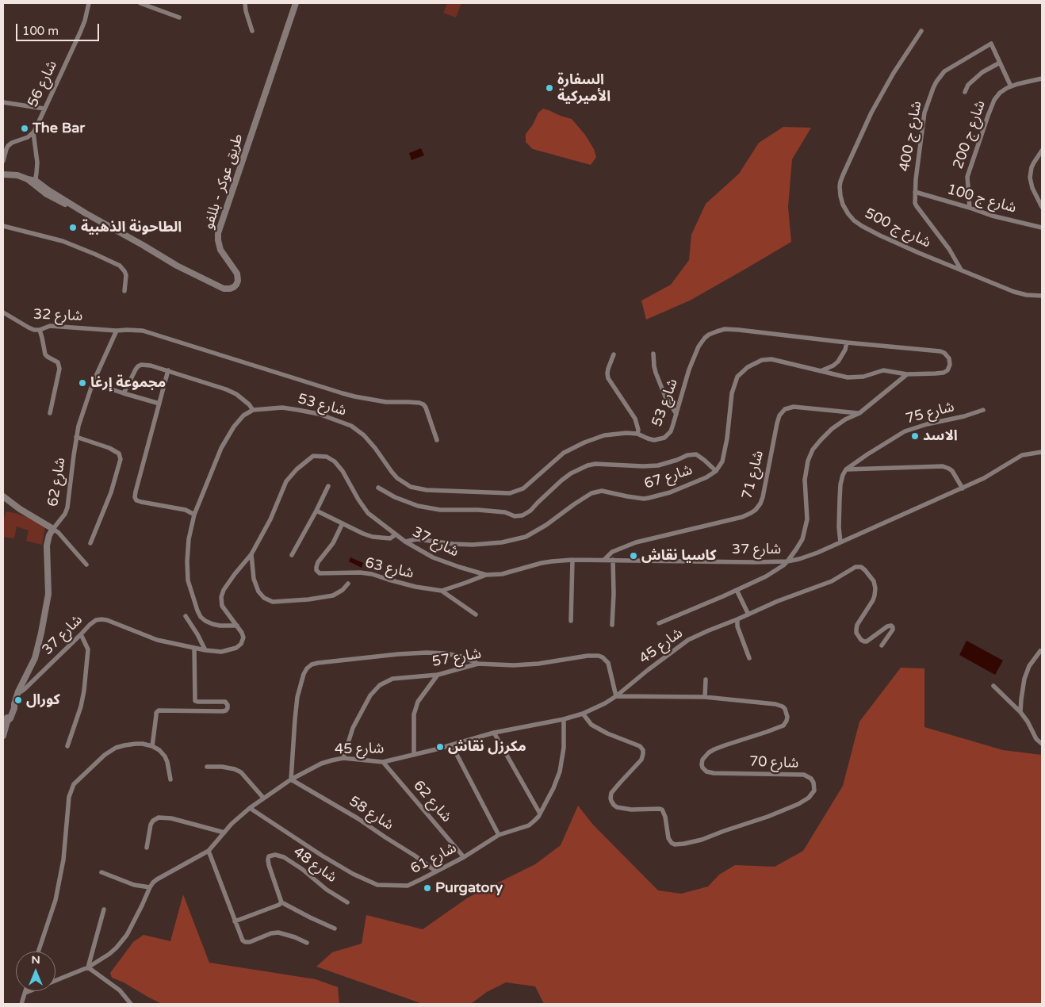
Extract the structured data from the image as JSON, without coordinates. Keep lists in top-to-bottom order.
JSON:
{
  "streets": {
    "street": [
      "شارع 56",
      "شارع ج 200",
      "شارع ج 400",
      "طريق عوكر - بللفو",
      "شارع ج 100",
      "شارع ج 500",
      "شارع 32",
      "شارع 53",
      "شارع 75",
      "شارع 71",
      "شارع 67",
      "شارع 62",
      "شارع 37",
      "شارع 63",
      "شارع 45",
      "شارع 57",
      "شارع 70",
      "شارع 58",
      "شارع 61",
      "شارع 48"
    ]
  },
  "crossings": [
    ["شارع ج 200", "شارع ج 100"],
    ["شارع ج 400", "شارع ج 100"],
    ["شارع ج 400", "شارع ج 500"],
    ["شارع 32", "شارع 62"],
    ["شارع 71", "شارع 37"],
    ["شارع 67", "شارع 37"],
    ["شارع 62", "شارع 37"],
    ["شارع 62", "شارع 45"],
    ["شارع 62", "شارع 61"],
    ["شارع 37", "شارع 63"],
    ["شارع 37", "شارع 45"],
    ["شارع 45", "شارع 57"],
    ["شارع 45", "شارع 70"],
    ["شارع 45", "شارع 58"],
    ["شارع 45", "شارع 61"],
    ["شارع 57", "شارع 70"],
    ["شارع 58", "شارع 61"]
  ],
  "places": [
    "السفارة الأميركية",
    "The Bar",
    "الطاحونة الذهبية",
    "مجموعة إرغا",
    "الاسد",
    "كاسيا نقاش",
    "كورال",
    "مكرزل نقاش",
    "Purgatory"
  ],
  "scale_bar": "100 m",
  "north": "top"
}
